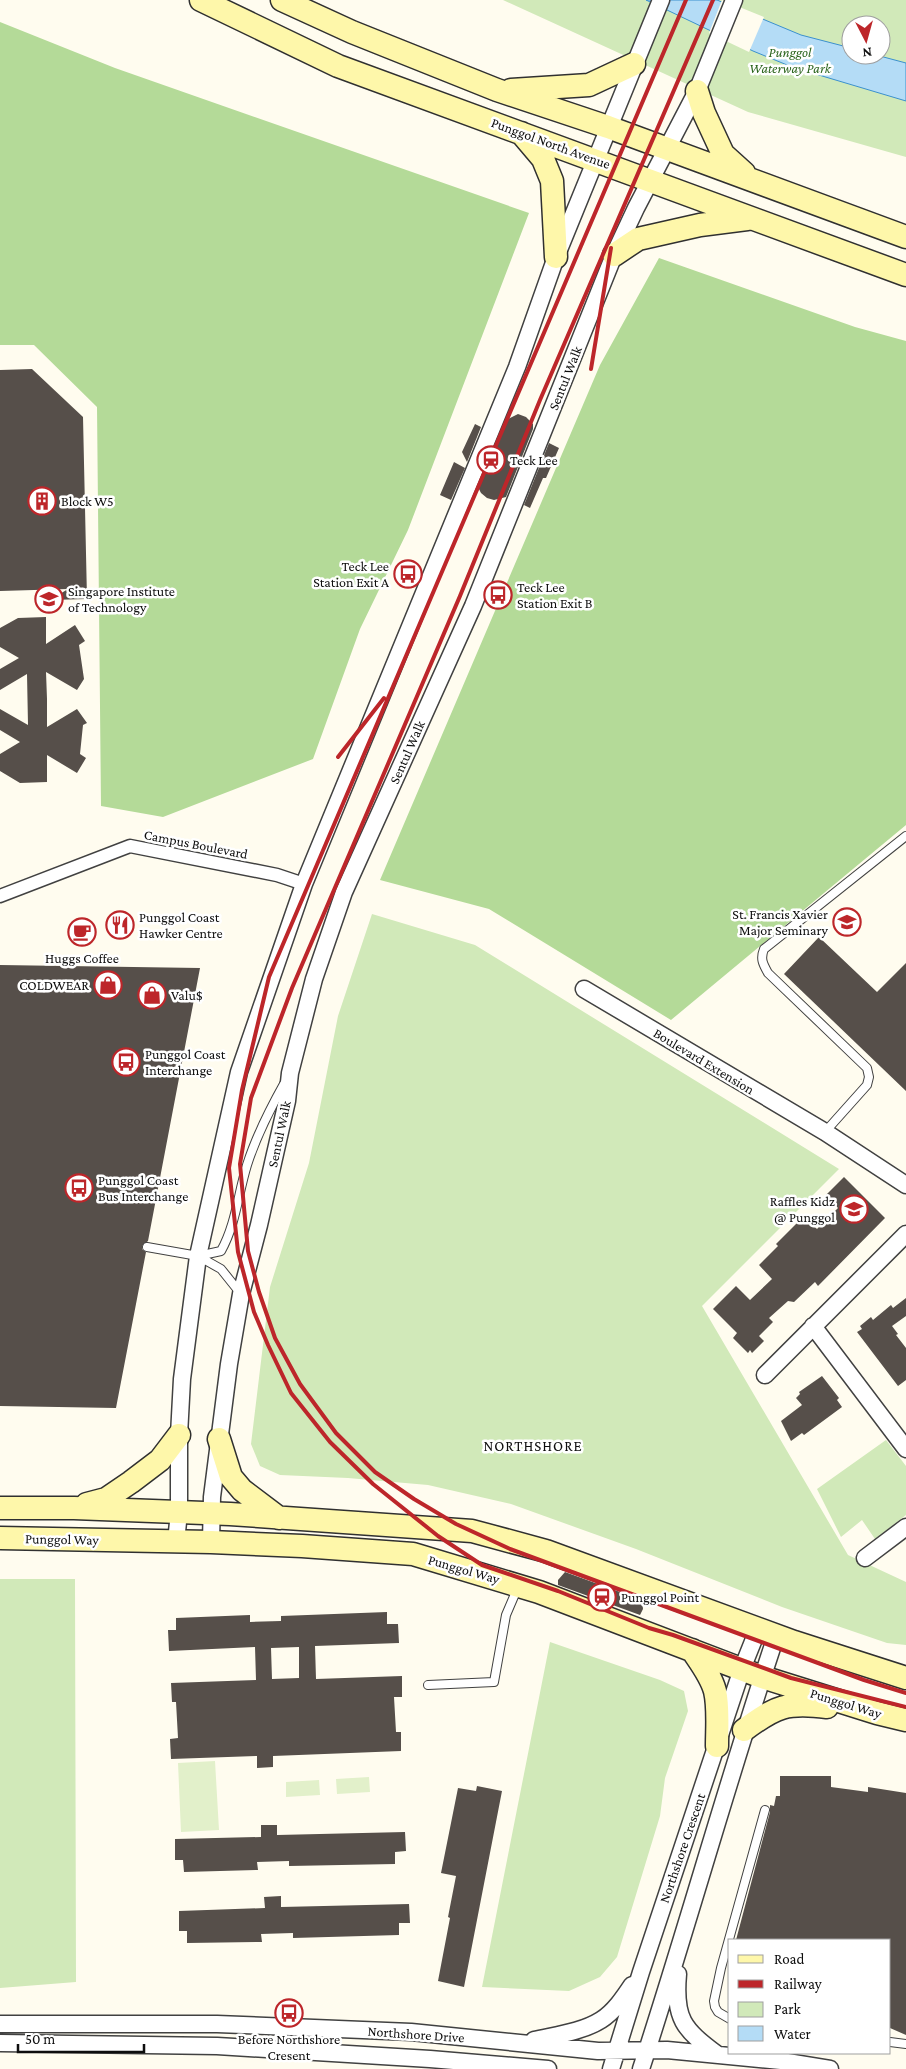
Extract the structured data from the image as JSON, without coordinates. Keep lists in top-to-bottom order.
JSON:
{
  "streets": {
    "main road": ["Punggol North Avenue", "Punggol Way"],
    "street": [
      "Sentul Walk",
      "Campus Boulevard",
      "Boulevard Extension",
      "Northshore Crescent",
      "Northshore Drive"
    ]
  },
  "crossings": [
    ["Punggol North Avenue", "Sentul Walk"],
    ["Sentul Walk", "Punggol Way"],
    ["Punggol Way", "Northshore Crescent"],
    ["Northshore Crescent", "Northshore Drive"]
  ],
  "districts": ["NORTHSHORE"],
  "parks": ["Punggol Waterway Park"],
  "places": {
    "station": ["Teck Lee", "Punggol Point"],
    "building": ["Block W5"],
    "bus stop": [
      "Teck Lee Station Exit A",
      "Teck Lee Station Exit B",
      "Punggol Coast Interchange",
      "Punggol Coast Bus Interchange",
      "Before Northshore Cresent"
    ],
    "school or university": ["Singapore Institute of Technology", "St. Francis Xavier Major Seminary", "Raffles Kidz @ Punggol"],
    "restaurant": ["Punggol Coast Hawker Centre"],
    "cafe": ["Huggs Coffee"],
    "shop": ["COLDWEAR", "Valu$"]
  },
  "legend": [
    "Road",
    "Railway",
    "Park",
    "Water"
  ],
  "scale_bar": "50 m",
  "north": "bottom"
}
